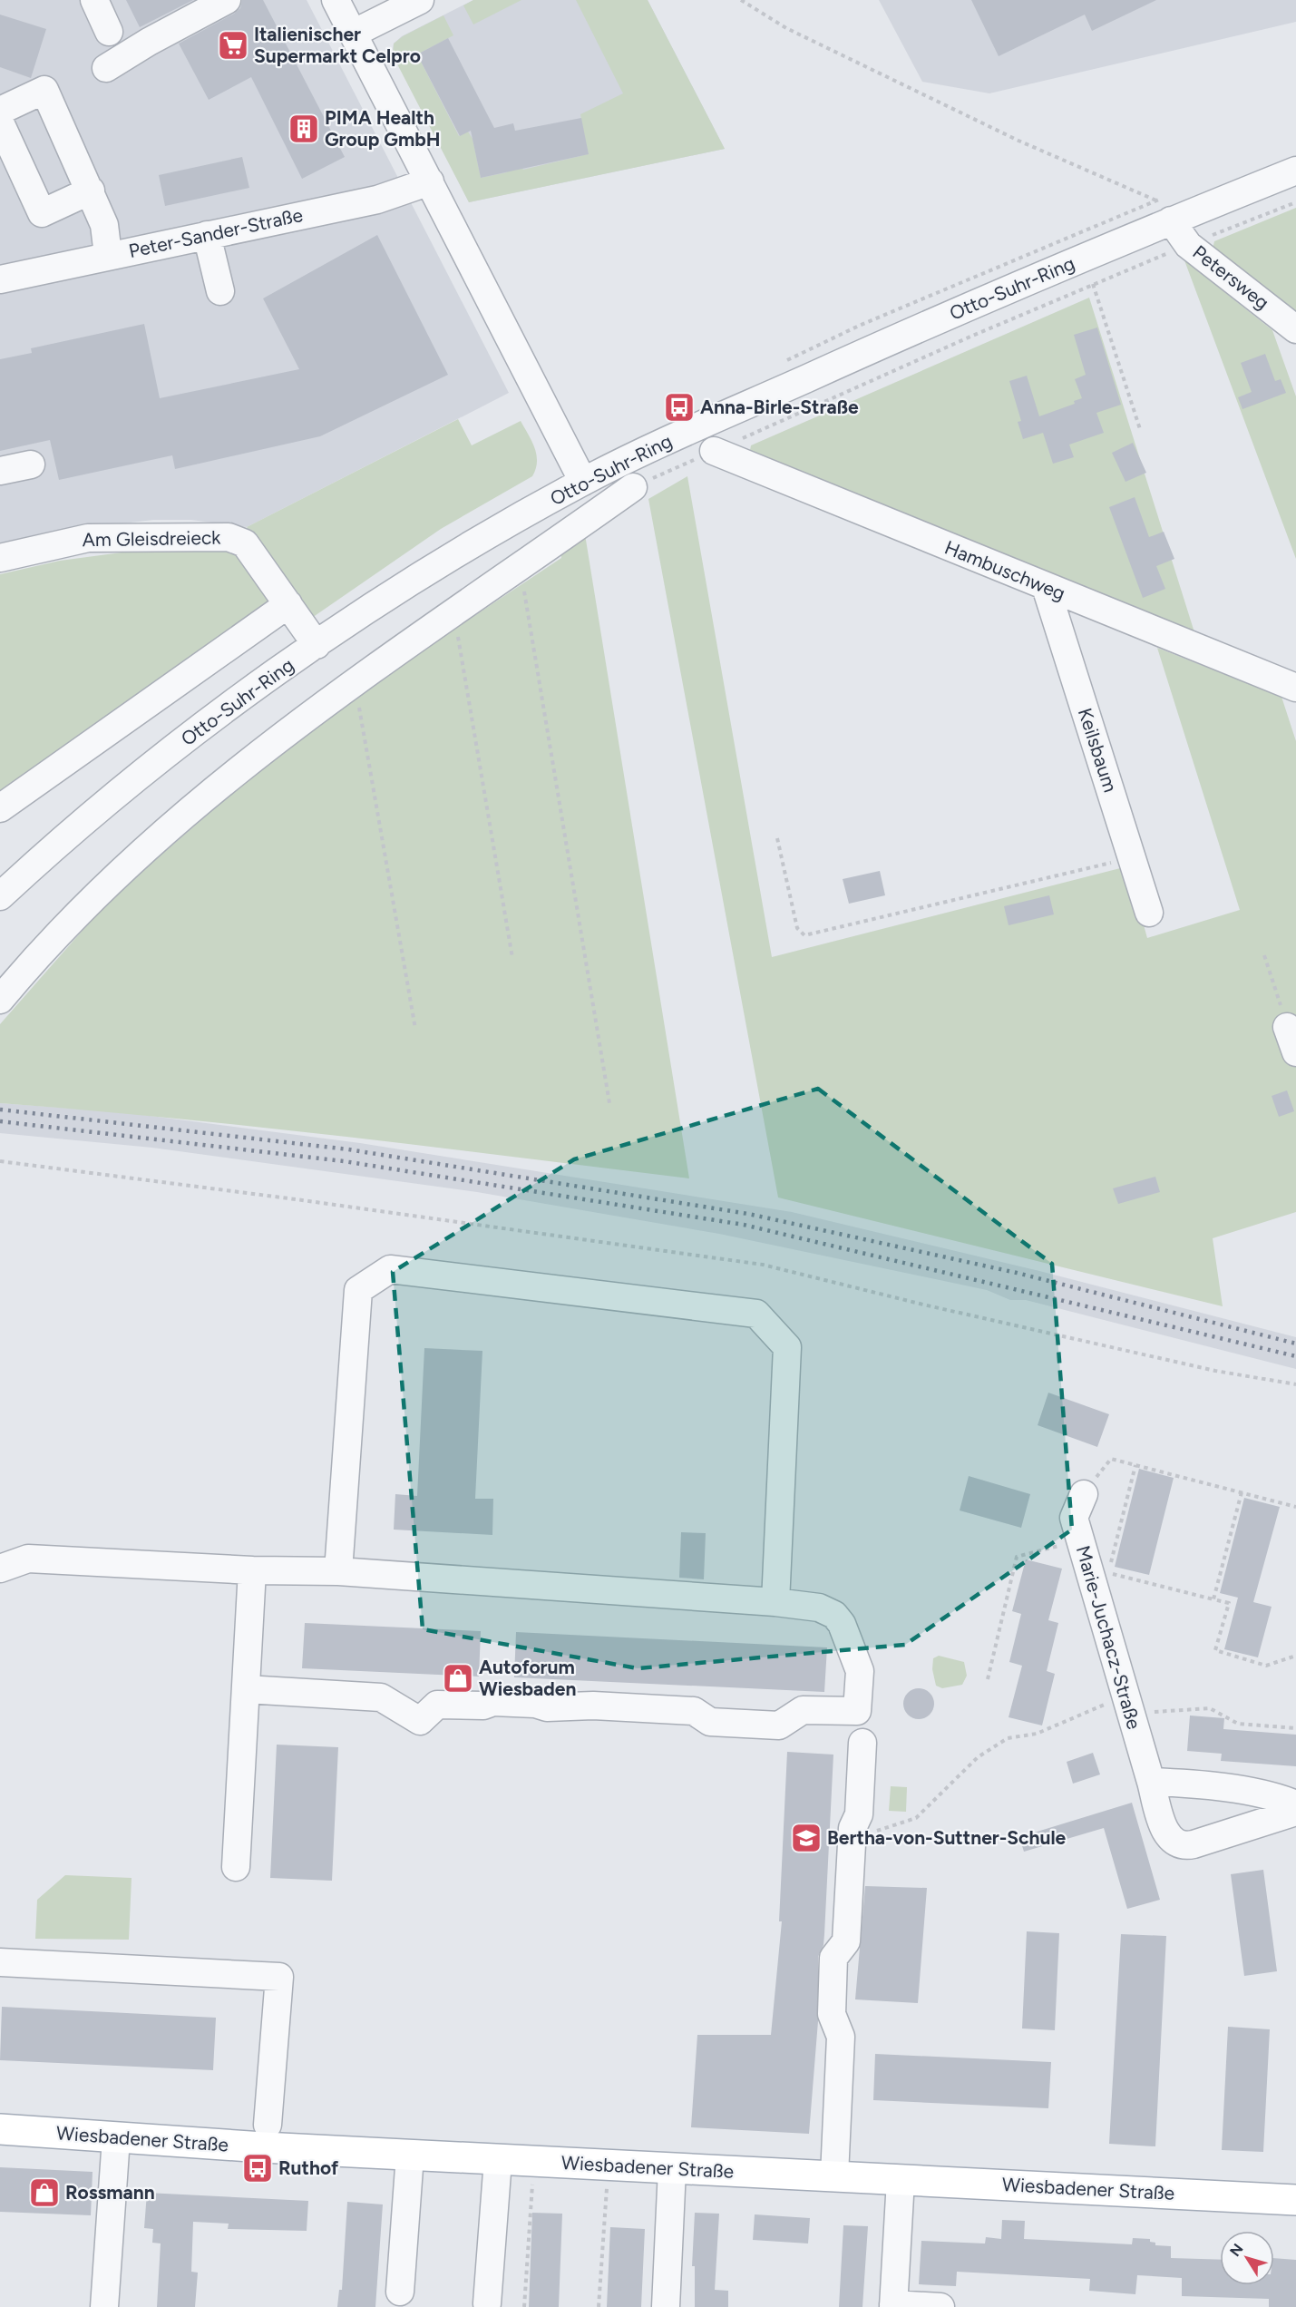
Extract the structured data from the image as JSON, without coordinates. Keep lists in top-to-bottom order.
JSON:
{
  "streets": {
    "main road": ["Wiesbadener Straße"],
    "street": [
      "Peter-Sander-Straße",
      "Petersweg",
      "Otto-Suhr-Ring",
      "Am Gleisdreieck",
      "Hambuschweg",
      "Keilsbaum",
      "Marie-Juchacz-Straße"
    ]
  },
  "crossings": [
    ["Petersweg", "Otto-Suhr-Ring"],
    ["Otto-Suhr-Ring", "Am Gleisdreieck"],
    ["Hambuschweg", "Keilsbaum"]
  ],
  "places": {
    "supermarket": ["Italienischer Supermarkt Celpro"],
    "building": ["PIMA Health Group GmbH"],
    "bus stop": ["Anna-Birle-Straße", "Ruthof"],
    "shop": ["Autoforum Wiesbaden", "Rossmann"],
    "school or university": ["Bertha-von-Suttner-Schule"]
  },
  "north": "top left"
}
